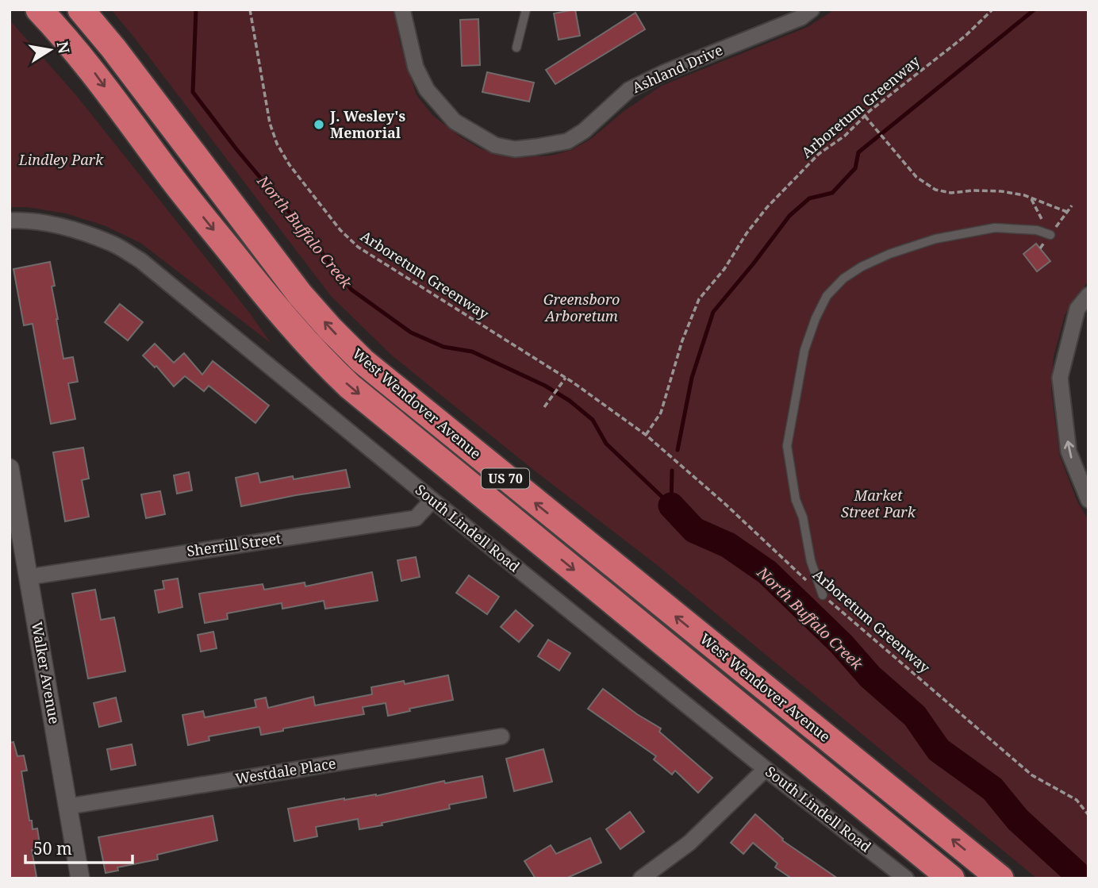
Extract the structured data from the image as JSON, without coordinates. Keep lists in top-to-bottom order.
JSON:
{
  "streets": {
    "highway": ["West Wendover Avenue", "US 70"],
    "street": [
      "Ashland Drive",
      "South Lindell Road",
      "Sherrill Street",
      "Walker Avenue",
      "Westdale Place"
    ],
    "path": ["Arboretum Greenway"]
  },
  "crossings": [
    ["South Lindell Road", "Sherrill Street"],
    ["Sherrill Street", "Walker Avenue"],
    ["Walker Avenue", "Westdale Place"]
  ],
  "water": ["North Buffalo Creek"],
  "parks": ["Lindley Park", "Greensboro Arboretum", "Market Street Park"],
  "places": ["J. Wesley's Memorial"],
  "scale_bar": "50 m",
  "north": "right"
}
